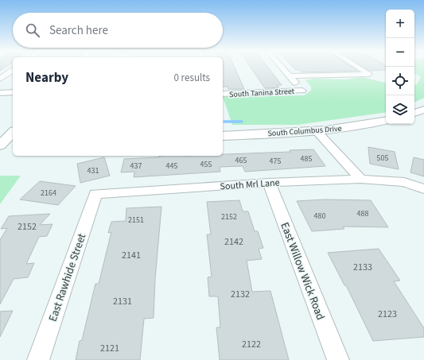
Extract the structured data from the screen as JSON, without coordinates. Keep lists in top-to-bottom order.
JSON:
{
  "streets": {
    "street": [
      "South Tanina Street",
      "South Columbus Drive",
      "South Mrl Lane",
      "East Willow Wick Road",
      "East Rawhide Street"
    ]
  },
  "crossings": [
    ["South Mrl Lane", "East Willow Wick Road"],
    ["South Mrl Lane", "East Rawhide Street"]
  ],
  "house_numbers": [
    "505",
    "485",
    "465",
    "475",
    "455",
    "437",
    "445",
    "431",
    "2164",
    "488",
    "480",
    "2152",
    "2151",
    "2152",
    "2142",
    "2141",
    "2133",
    "2132",
    "2131",
    "2123",
    "2122",
    "2121"
  ],
  "page": {
    "map_buttons": ["+", "−"],
    "search": "Search here",
    "heading": ["Nearby", "0 results"]
  }
}
